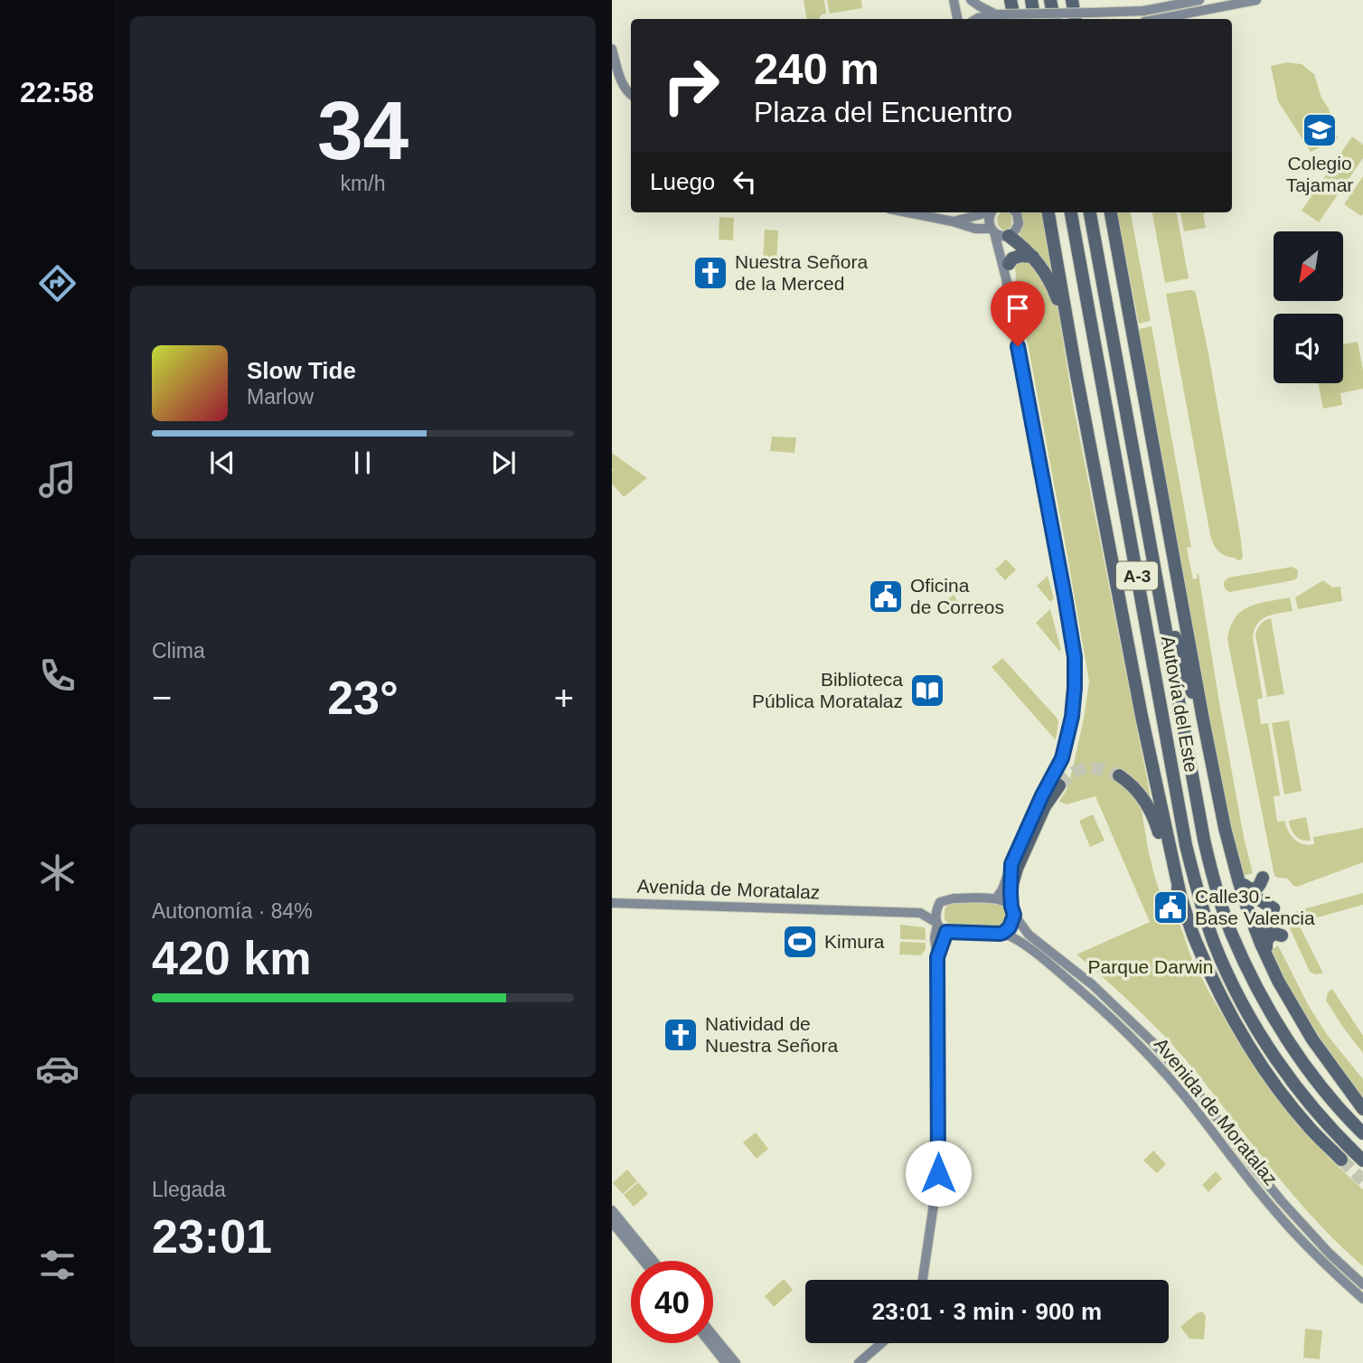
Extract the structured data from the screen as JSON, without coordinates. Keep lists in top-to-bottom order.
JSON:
{
  "streets": {
    "highway": ["A-3", "Autovía del Este"],
    "street": ["Avenida de Moratalaz"]
  },
  "parks": ["Parque Darwin"],
  "places": {
    "school or university": ["Colegio Tajamar"],
    "church": ["Nuestra Señora de la Merced", "Natividad de Nuestra Señora"],
    "public building": ["Oficina de Correos", "Calle30 - Base Valencia"],
    "library": ["Biblioteca Pública Moratalaz"],
    "sports": ["Kimura"]
  },
  "north": "bottom left",
  "page": {
    "tabs": "22:58",
    "tile": [
      ["34", "km/h"],
      "Clima",
      ["Autonomía · 84%", "420 km"],
      ["Llegada", "23:01"]
    ],
    "turn": ["240 m", "Plaza del Encuentro"],
    "then": "Luego",
    "song": ["Slow Tide", "Marlow"],
    "heat": ["−", "23°", "+"],
    "limit": "40",
    "trip": "23:01 · 3 min · 900 m"
  }
}
